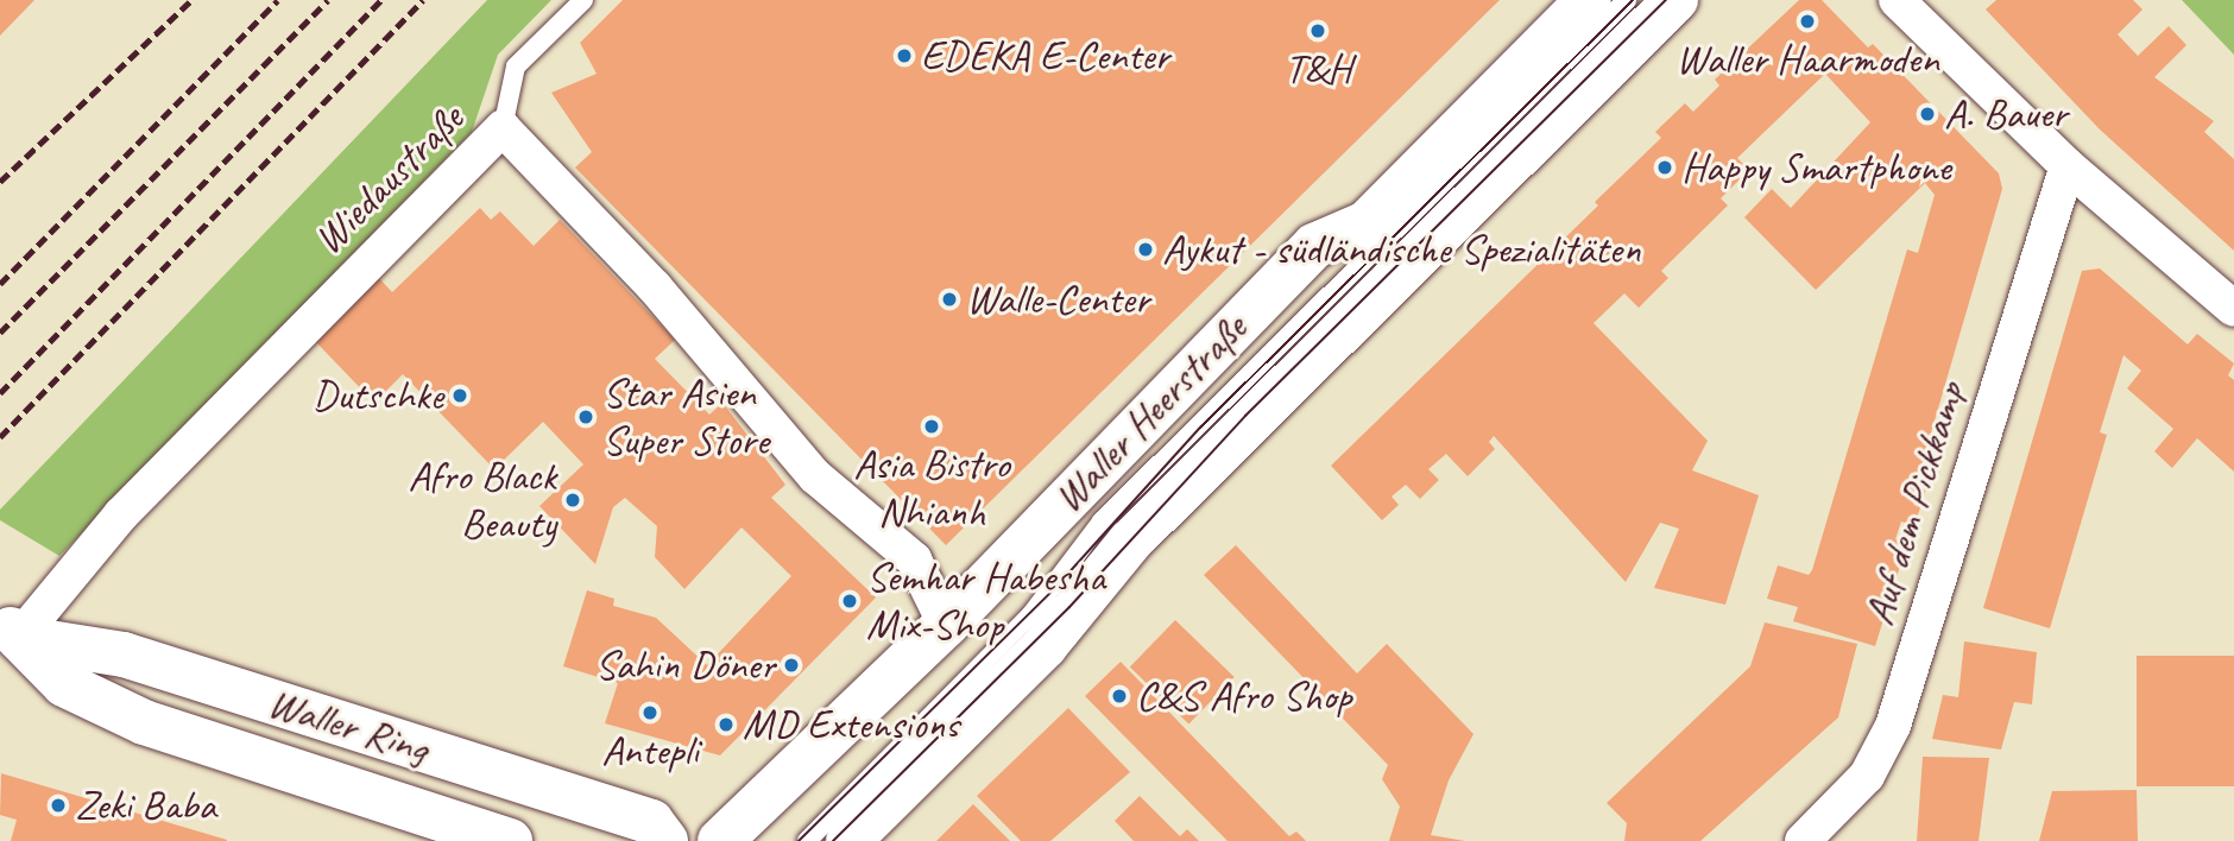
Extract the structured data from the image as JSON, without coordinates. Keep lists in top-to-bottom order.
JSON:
{
  "streets": {
    "main road": ["Waller Heerstraße", "Waller Ring"],
    "street": ["Wiedaustraße", "Auf dem Pickkamp"]
  },
  "crossings": [
    ["Wiedaustraße", "Waller Heerstraße"],
    ["Wiedaustraße", "Waller Ring"]
  ],
  "places": [
    "Waller Haarmoden",
    "T&H",
    "EDEKA E-Center",
    "A. Bauer",
    "Happy Smartphone",
    "Aykut - südländische Spezialitäten",
    "Walle-Center",
    "Dutschke",
    "Star Asien Super Store",
    "Asia Bistro Nhianh",
    "Afro Black Beauty",
    "Semhar Habesha Mix-Shop",
    "Sahin Döner",
    "C&S Afro Shop",
    "Antepli",
    "MD Extensions",
    "Zeki Baba"
  ]
}
